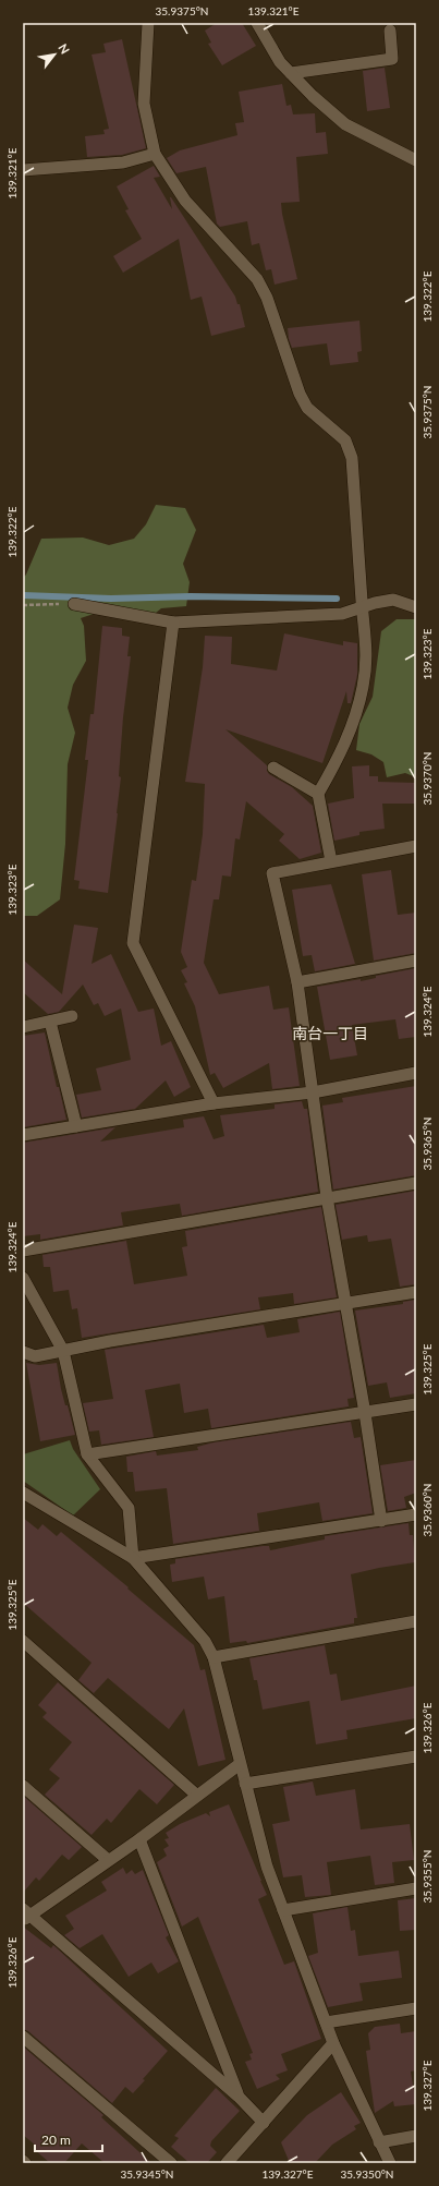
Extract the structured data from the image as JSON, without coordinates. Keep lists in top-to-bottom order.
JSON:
{
  "districts": ["南台一丁目"],
  "scale_bar": "20 m",
  "north": "top right",
  "coordinates": [
    "35.9375°N",
    "139.321°E",
    "139.322°E",
    "139.323°E",
    "35.9370°N",
    "139.324°E",
    "35.9365°N",
    "139.325°E",
    "35.9360°N",
    "139.326°E",
    "35.9355°N",
    "139.327°E",
    "35.9345°N",
    "35.9350°N"
  ]
}
